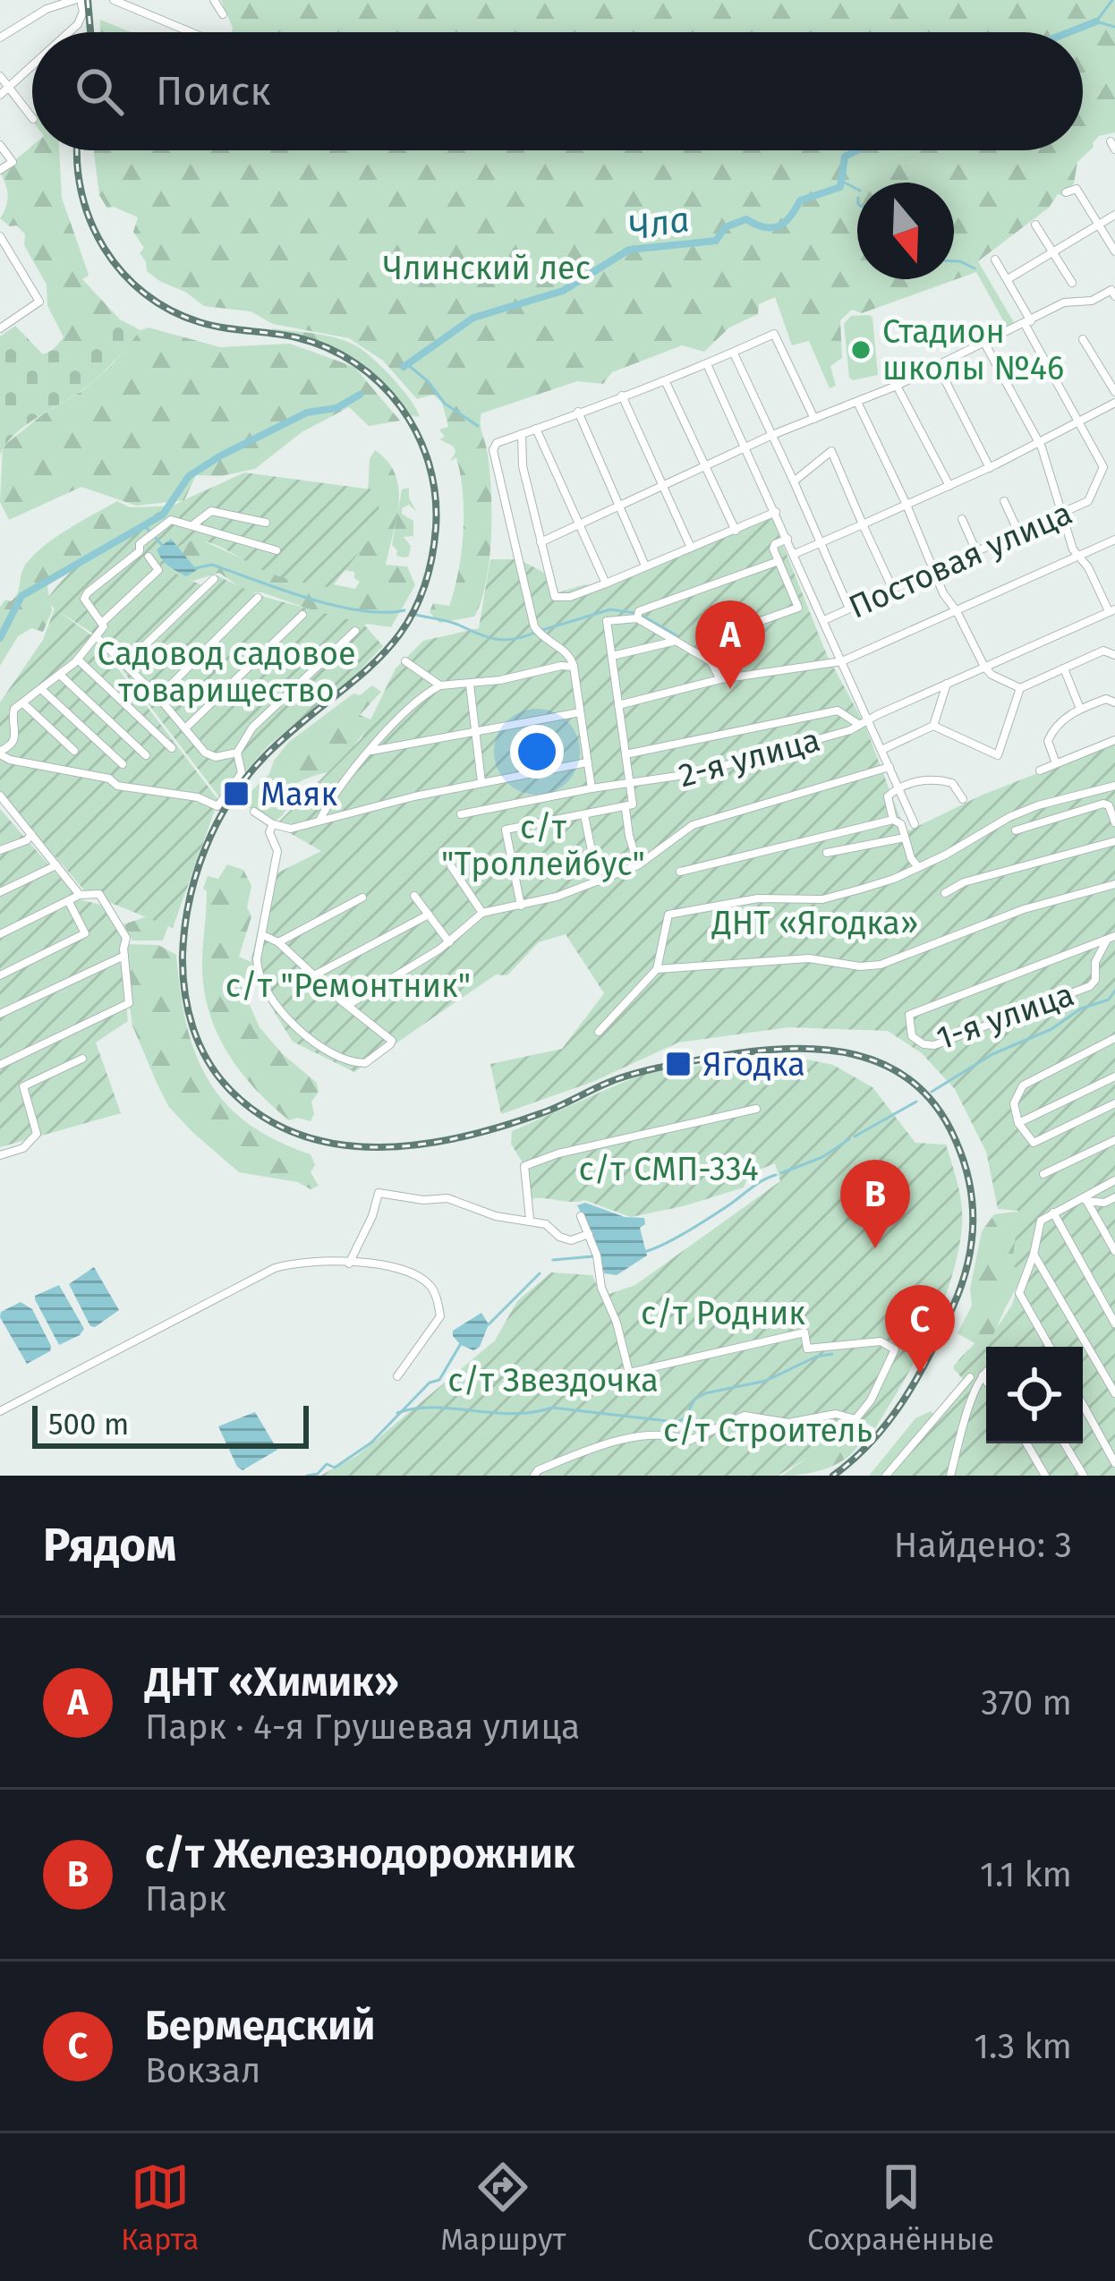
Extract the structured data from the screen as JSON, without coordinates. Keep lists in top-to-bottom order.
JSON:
{
  "streets": {
    "street": ["Постовая улица", "2-я улица", "1-я улица"]
  },
  "water": ["Чла"],
  "parks": [
    "Члинский лес",
    "Садовод садовое товарищество",
    "с/т \"Троллейбус\"",
    "ДНТ «Ягодка»",
    "с/т \"Ремонтник\"",
    "с/т СМП-334",
    "с/т Родник",
    "с/т Звездочка",
    "с/т Строитель"
  ],
  "places": {
    "other": ["Стадион школы №46"],
    "transit": ["Маяк", "Ягодка"]
  },
  "scale_bar": "500 m",
  "north": "bottom",
  "page": {
    "search": "Поиск",
    "pins": ["A", "B", "C"],
    "scale": "500 m",
    "heading": ["Рядом", "Найдено: 3"],
    "list": [
      {
        "mark": "A",
        "name": "ДНТ «Химик»",
        "note": "Парк · 4-я Грушевая улица",
        "value": "370 m"
      },
      {
        "mark": "B",
        "name": "с/т Железнодорожник",
        "note": "Парк",
        "value": "1.1 km"
      },
      {
        "mark": "C",
        "name": "Бермедский",
        "note": "Вокзал",
        "value": "1.3 km"
      }
    ],
    "nav": ["Карта", "Маршрут", "Сохранённые"]
  }
}
